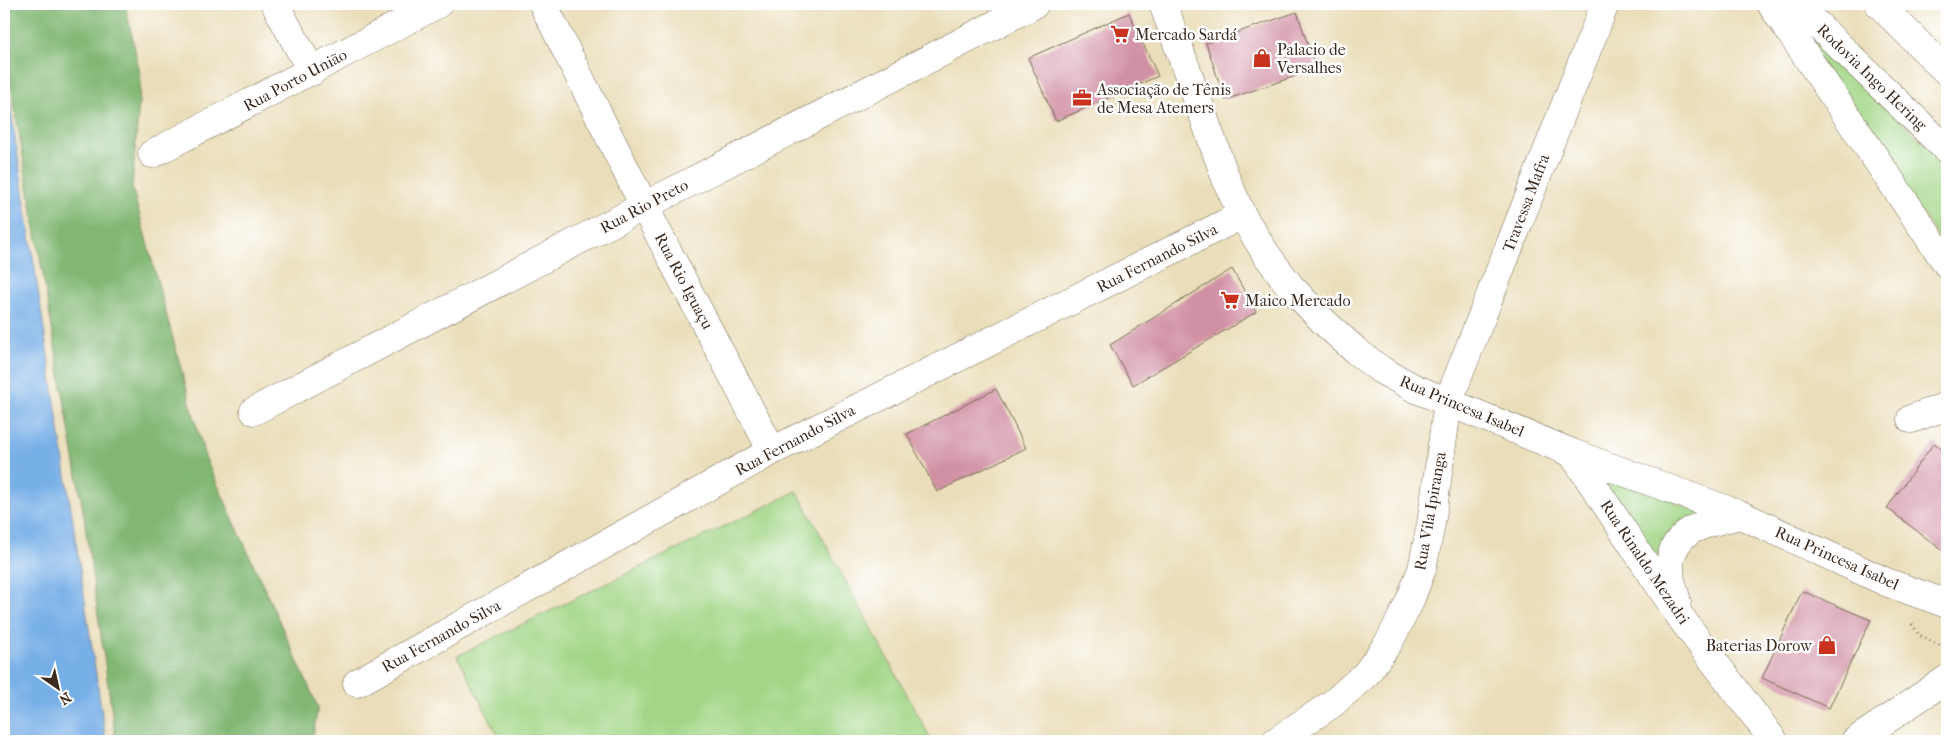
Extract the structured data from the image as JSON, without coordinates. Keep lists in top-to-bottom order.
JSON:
{
  "streets": {
    "main road": [
      "Rodovia Ingo Hering",
      "Rua Porto União",
      "Travessa Mafra",
      "Rua Rio Preto",
      "Rua Fernando Silva",
      "Rua Rio Iguaçu",
      "Rua Princesa Isabel",
      "Rua Vila Ipiranga",
      "Rua Rinaldo Mezadri"
    ]
  },
  "crossings": [
    ["Travessa Mafra", "Rua Princesa Isabel"],
    ["Travessa Mafra", "Rua Vila Ipiranga"],
    ["Rua Rio Preto", "Rua Rio Iguaçu"],
    ["Rua Fernando Silva", "Rua Rio Iguaçu"],
    ["Rua Fernando Silva", "Rua Princesa Isabel"],
    ["Rua Princesa Isabel", "Rua Vila Ipiranga"],
    ["Rua Princesa Isabel", "Rua Rinaldo Mezadri"]
  ],
  "places": {
    "supermarket": ["Mercado Sardá", "Maico Mercado"],
    "shop": ["Palacio de Versalhes", "Baterias Dorow"],
    "office": ["Associação de Tênis de Mesa Atemers"]
  },
  "north": "bottom right"
}
